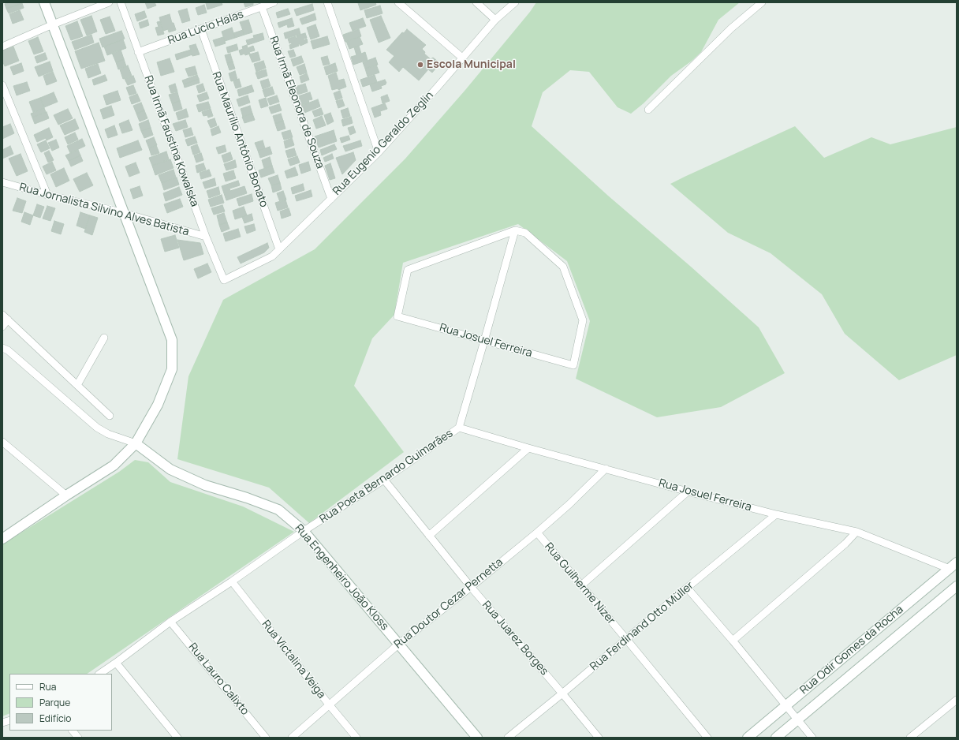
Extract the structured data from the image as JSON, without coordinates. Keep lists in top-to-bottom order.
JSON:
{
  "streets": {
    "street": [
      "Rua Lúcio Halas",
      "Rua Irmã Eleonora de Souza",
      "Rua Maurílio Antônio Bonato",
      "Rua Irmã Faustina Kowalska",
      "Rua Eugenio Geraldo Zeglin",
      "Rua Jornalista Silvino Alves Batista",
      "Rua Josuel Ferreira",
      "Rua Poeta Bernardo Guimarães",
      "Rua Engenheiro João Kloss",
      "Rua Guilherme Nizer",
      "Rua Doutor Cezar Pernetta",
      "Rua Ferdinand Otto Müller",
      "Rua Juarez Borges",
      "Rua Odir Gomes da Rocha",
      "Rua Victalina Veiga",
      "Rua Lauro Calixto"
    ]
  },
  "crossings": [
    ["Rua Lúcio Halas", "Rua Irmã Eleonora de Souza"],
    ["Rua Lúcio Halas", "Rua Maurílio Antônio Bonato"],
    ["Rua Lúcio Halas", "Rua Irmã Faustina Kowalska"],
    ["Rua Irmã Eleonora de Souza", "Rua Eugenio Geraldo Zeglin"],
    ["Rua Maurílio Antônio Bonato", "Rua Eugenio Geraldo Zeglin"],
    ["Rua Irmã Faustina Kowalska", "Rua Eugenio Geraldo Zeglin"],
    ["Rua Irmã Faustina Kowalska", "Rua Jornalista Silvino Alves Batista"],
    ["Rua Josuel Ferreira", "Rua Poeta Bernardo Guimarães"],
    ["Rua Josuel Ferreira", "Rua Doutor Cezar Pernetta"],
    ["Rua Josuel Ferreira", "Rua Ferdinand Otto Müller"],
    ["Rua Josuel Ferreira", "Rua Odir Gomes da Rocha"],
    ["Rua Poeta Bernardo Guimarães", "Rua Engenheiro João Kloss"],
    ["Rua Poeta Bernardo Guimarães", "Rua Juarez Borges"],
    ["Rua Poeta Bernardo Guimarães", "Rua Victalina Veiga"],
    ["Rua Poeta Bernardo Guimarães", "Rua Lauro Calixto"],
    ["Rua Engenheiro João Kloss", "Rua Doutor Cezar Pernetta"],
    ["Rua Guilherme Nizer", "Rua Doutor Cezar Pernetta"],
    ["Rua Guilherme Nizer", "Rua Ferdinand Otto Müller"],
    ["Rua Doutor Cezar Pernetta", "Rua Juarez Borges"],
    ["Rua Doutor Cezar Pernetta", "Rua Victalina Veiga"],
    ["Rua Ferdinand Otto Müller", "Rua Juarez Borges"]
  ],
  "places": ["Escola Municipal"],
  "legend": ["Rua", "Parque", "Edifício"]
}
